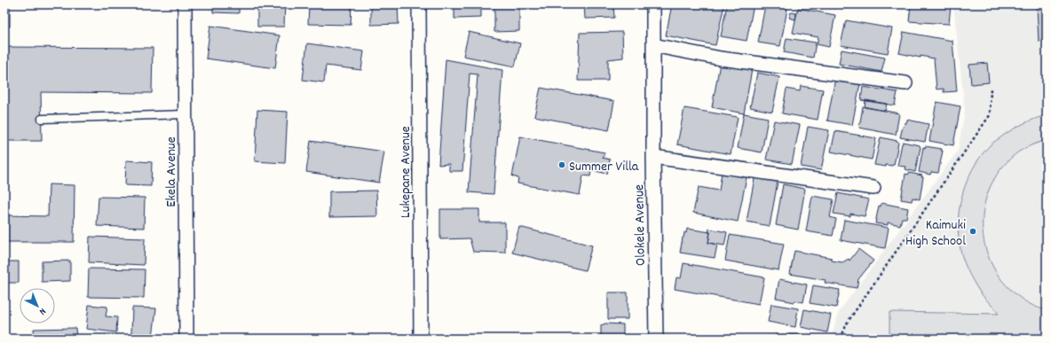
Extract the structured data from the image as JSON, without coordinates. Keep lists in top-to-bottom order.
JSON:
{
  "streets": {
    "street": ["Ekela Avenue", "Lukepane Avenue", "Olokele Avenue"]
  },
  "places": ["Summer Villa", "Kaimuki High School"],
  "north": "bottom right"
}
